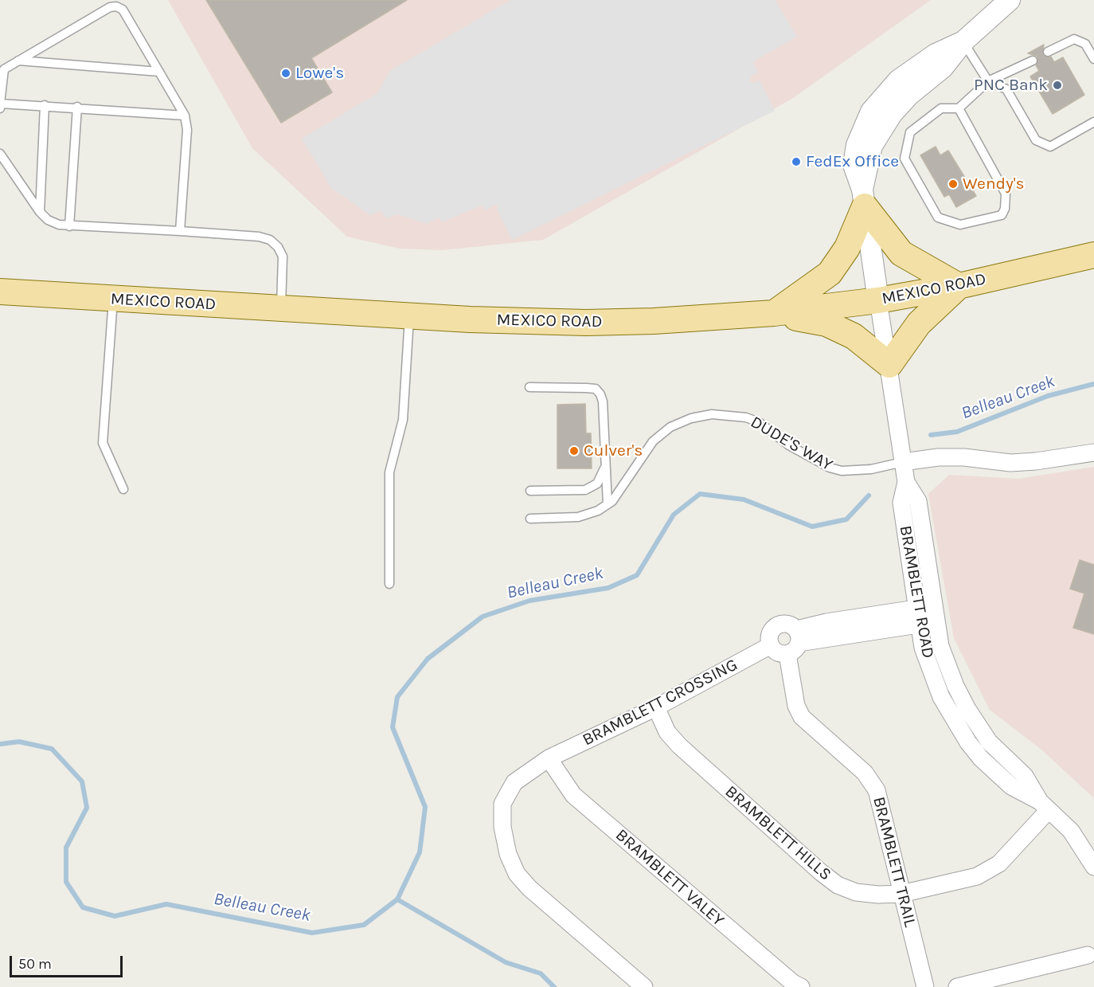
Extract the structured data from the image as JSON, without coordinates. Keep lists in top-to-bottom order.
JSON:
{
  "streets": {
    "main road": ["MEXICO ROAD"],
    "street": [
      "DUDE'S WAY",
      "BRAMBLETT ROAD",
      "BRAMBLETT CROSSING",
      "BRAMBLETT HILLS",
      "BRAMBLETT TRAIL",
      "BRAMBLETT VALEY"
    ]
  },
  "crossings": [
    ["MEXICO ROAD", "BRAMBLETT ROAD"],
    ["DUDE'S WAY", "BRAMBLETT ROAD"],
    ["BRAMBLETT ROAD", "BRAMBLETT HILLS"],
    ["BRAMBLETT CROSSING", "BRAMBLETT HILLS"],
    ["BRAMBLETT CROSSING", "BRAMBLETT VALEY"],
    ["BRAMBLETT HILLS", "BRAMBLETT TRAIL"]
  ],
  "water": ["Belleau Creek"],
  "places": [
    "Lowe's",
    "PNC Bank",
    "FedEx Office",
    "Wendy's",
    "Culver's"
  ],
  "scale_bar": "50 m"
}
